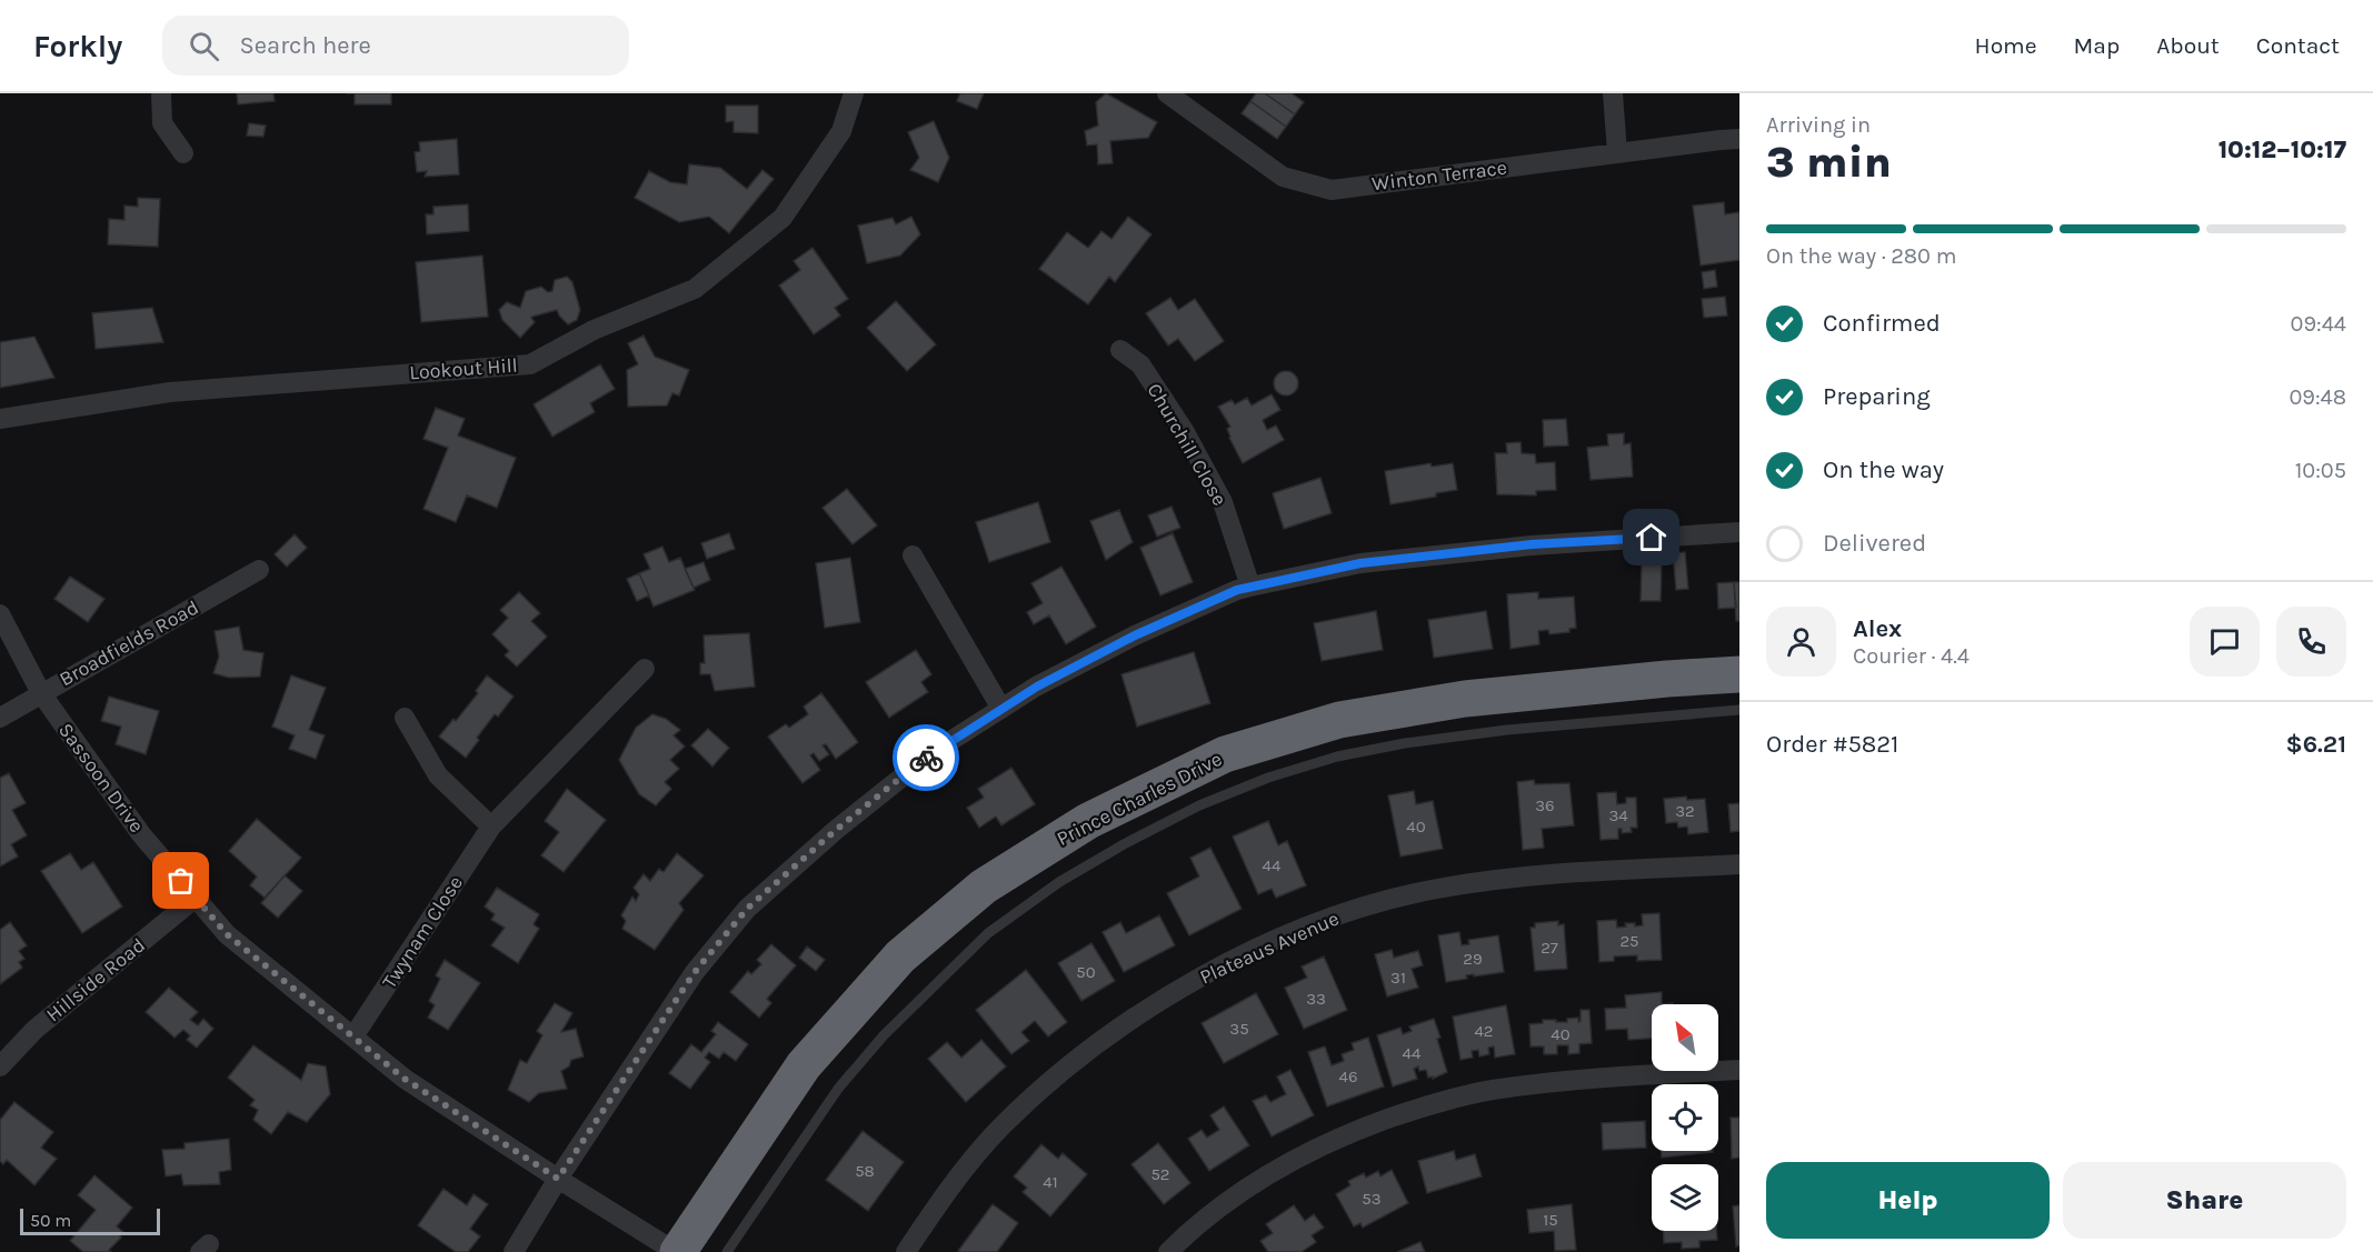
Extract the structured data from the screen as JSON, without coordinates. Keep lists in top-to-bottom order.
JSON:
{
  "streets": {
    "highway": ["Prince Charles Drive"],
    "street": [
      "Winton Terrace",
      "Lookout Hill",
      "Churchill Close",
      "Broadfields Road",
      "Sassoon Drive",
      "Twynam Close",
      "Plateaus Avenue",
      "Hillside Road"
    ]
  },
  "crossings": [
    ["Broadfields Road", "Sassoon Drive"],
    ["Sassoon Drive", "Prince Charles Drive"],
    ["Sassoon Drive", "Twynam Close"],
    ["Sassoon Drive", "Hillside Road"]
  ],
  "house_numbers": [
    "36",
    "32",
    "34",
    "40",
    "44",
    "25",
    "27",
    "29",
    "50",
    "31",
    "33",
    "35",
    "42",
    "40",
    "44",
    "46",
    "58",
    "52",
    "41",
    "53",
    "15"
  ],
  "scale_bar": "50 m",
  "north": "top left",
  "page": {
    "header": "Forkly",
    "search": "Search here",
    "nav": [
      "Home",
      "Map",
      "About",
      "Contact"
    ],
    "heading": ["3 min", "Arriving in", "10:12–10:17"],
    "panel": [
      "Alex",
      "Courier · 4.4",
      "Order #5821",
      "$6.21"
    ],
    "bar": "On the way · 280 m",
    "list": [
      ["Confirmed", "09:44"],
      ["Preparing", "09:48"],
      ["On the way", "10:05"],
      "Delivered"
    ],
    "buttons": ["Help", "Share"],
    "scale": "50 m"
  }
}
